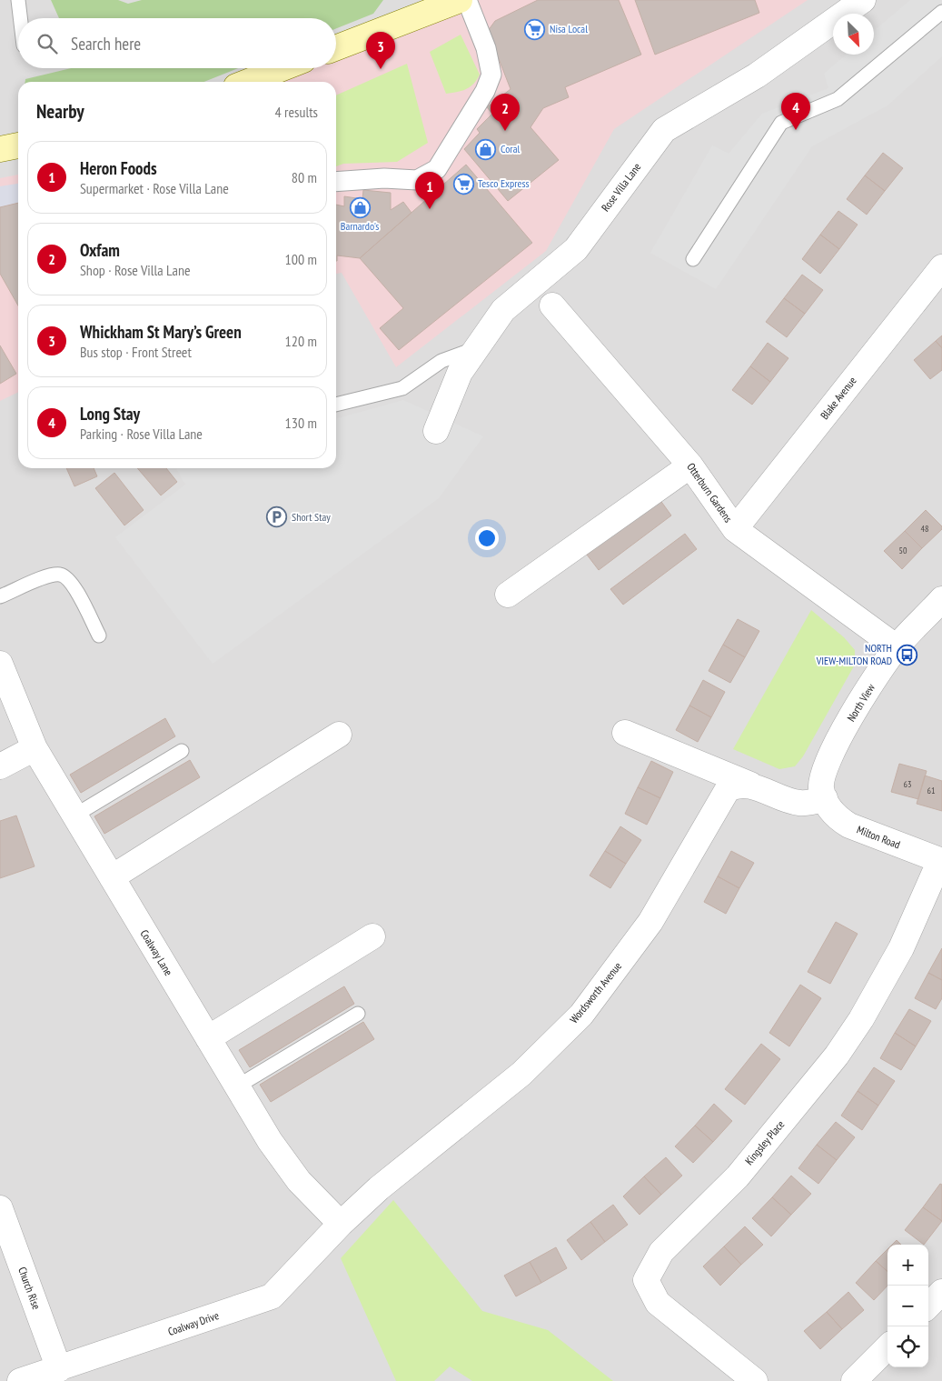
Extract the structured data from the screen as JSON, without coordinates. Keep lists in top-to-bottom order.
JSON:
{
  "streets": {
    "street": [
      "Rose Villa Lane",
      "Blake Avenue",
      "Otterburn Gardens",
      "North View",
      "Milton Road",
      "Coalway Lane",
      "Wordsworth Avenue",
      "Kingsley Place",
      "Church Rise",
      "Coalway Drive"
    ]
  },
  "crossings": [
    ["Blake Avenue", "Otterburn Gardens"],
    ["Otterburn Gardens", "North View"],
    ["North View", "Milton Road"],
    ["Milton Road", "Kingsley Place"],
    ["Coalway Lane", "Wordsworth Avenue"],
    ["Coalway Lane", "Coalway Drive"],
    ["Wordsworth Avenue", "Coalway Drive"],
    ["Church Rise", "Coalway Drive"]
  ],
  "places": {
    "supermarket": ["Nisa Local", "Tesco Express"],
    "shop": ["Coral", "Barnardo's"],
    "parking": ["Short Stay"],
    "bus stop": ["NORTH VIEW-MILTON ROAD"]
  },
  "house_numbers": [
    "48",
    "50",
    "63",
    "61"
  ],
  "north": "bottom right",
  "page": {
    "search": "Search here",
    "pins": [
      "3",
      "4",
      "2",
      "1"
    ],
    "heading": ["Nearby", "4 results"],
    "list": [
      {
        "mark": "1",
        "name": "Heron Foods",
        "note": "Supermarket · Rose Villa Lane",
        "value": "80 m"
      },
      {
        "mark": "2",
        "name": "Oxfam",
        "note": "Shop · Rose Villa Lane",
        "value": "100 m"
      },
      {
        "mark": "3",
        "name": "Whickham St Mary’s Green",
        "note": "Bus stop · Front Street",
        "value": "120 m"
      },
      {
        "mark": "4",
        "name": "Long Stay",
        "note": "Parking · Rose Villa Lane",
        "value": "130 m"
      }
    ],
    "map_buttons": ["+", "−"]
  }
}
